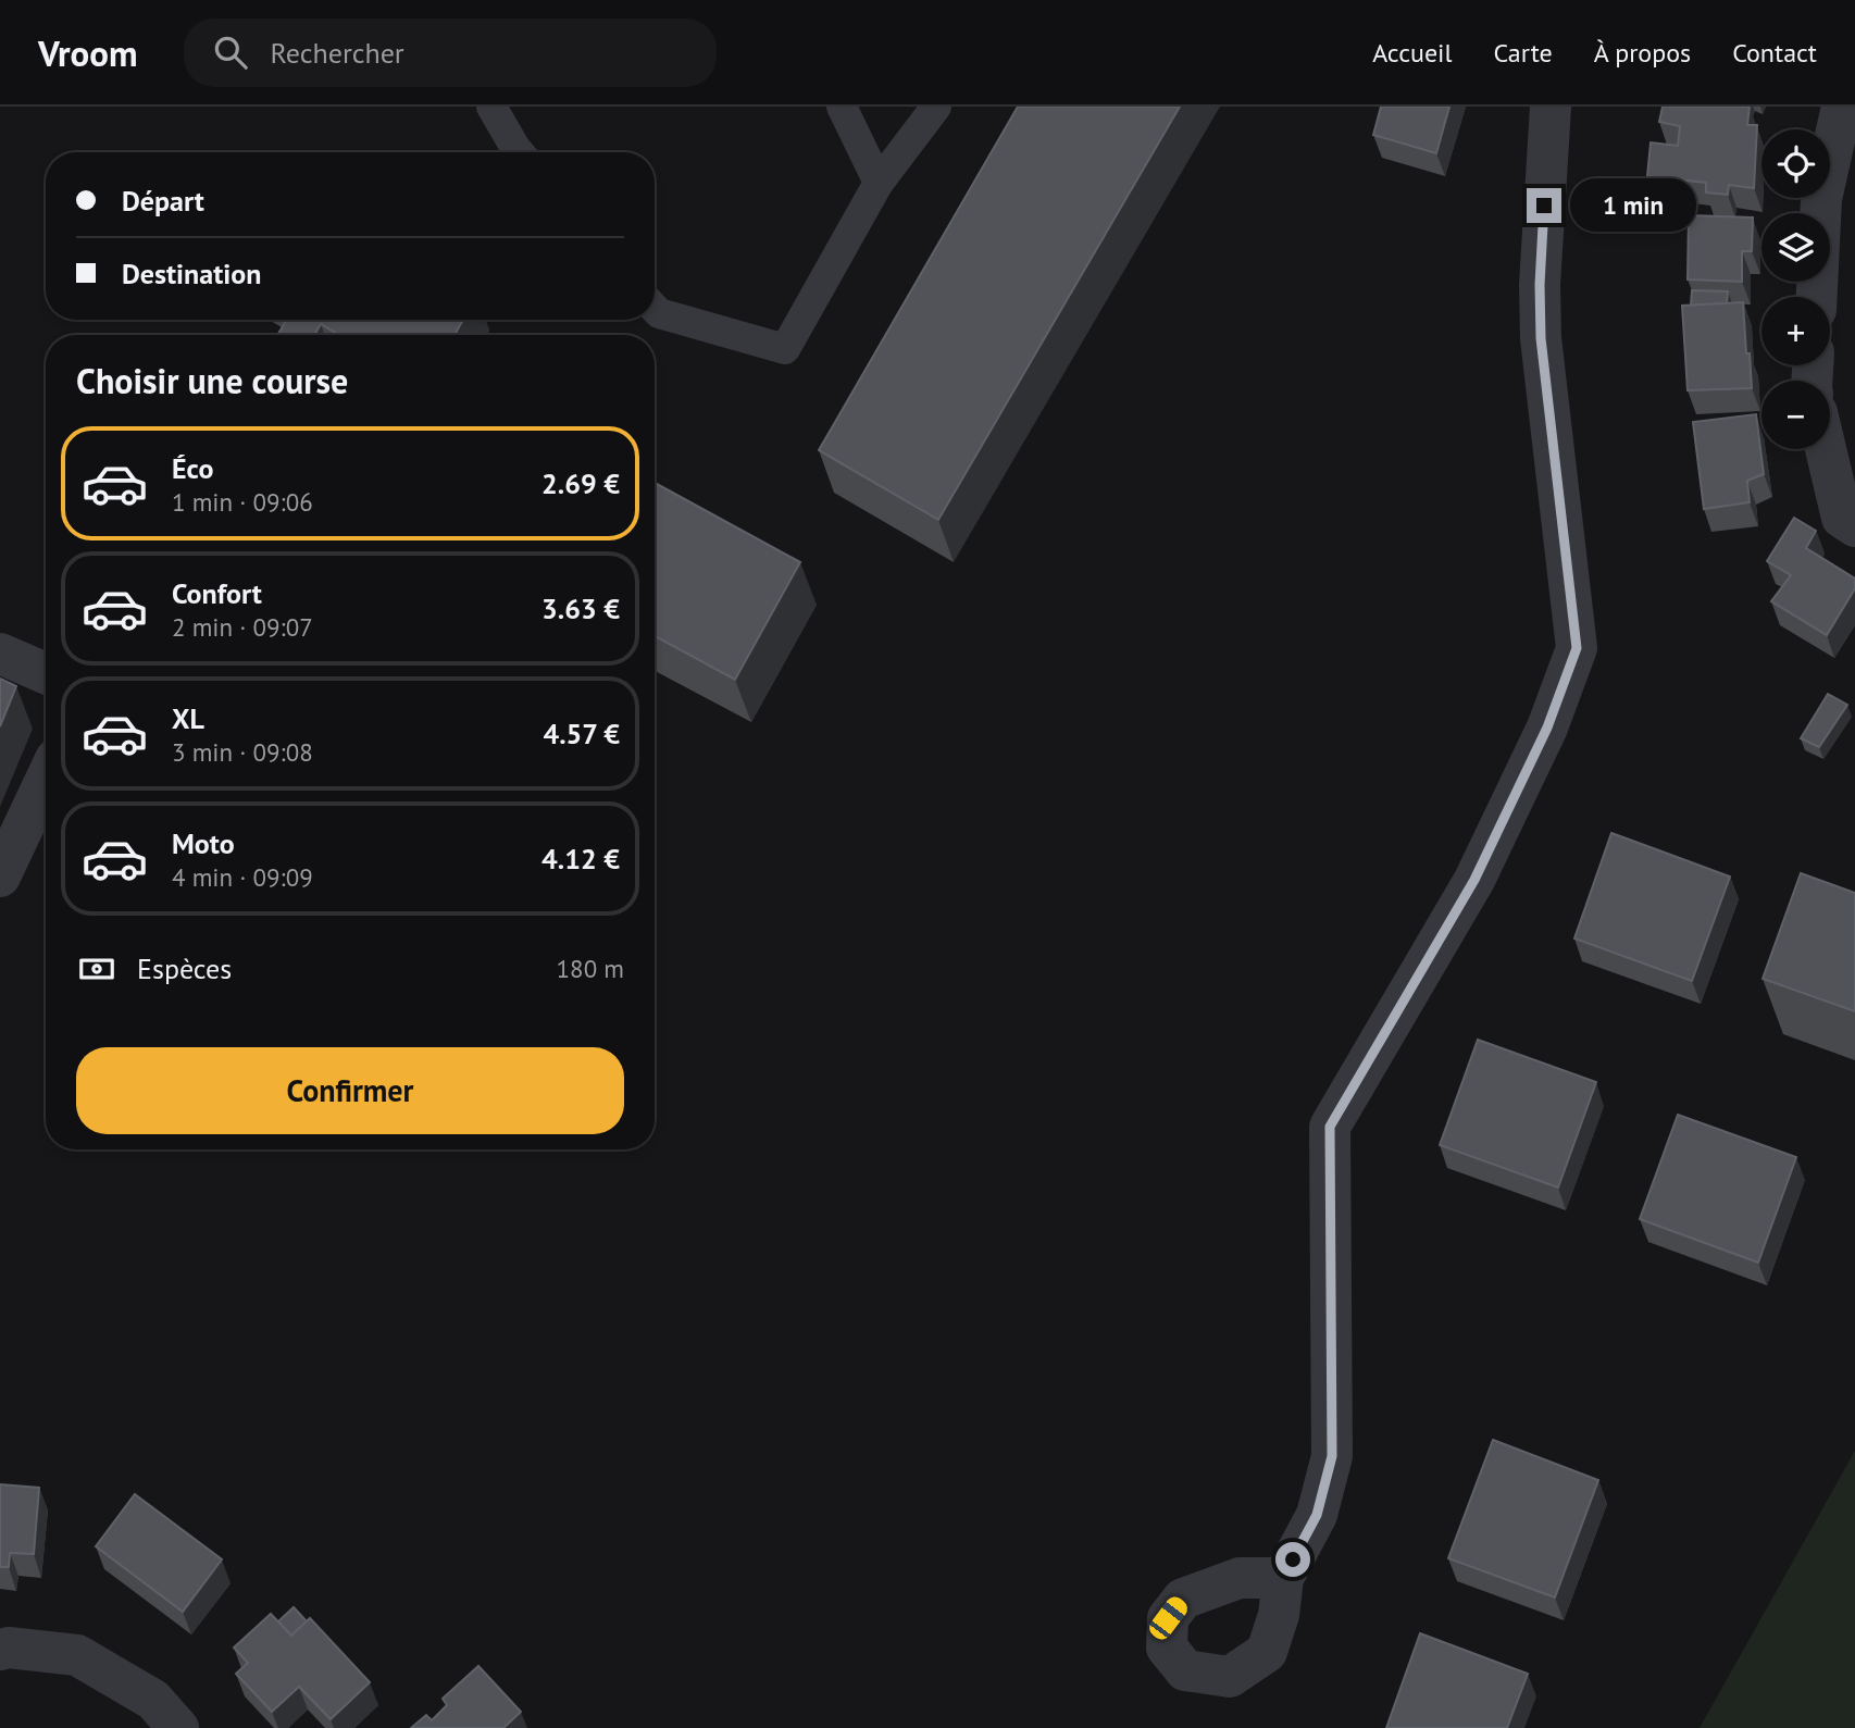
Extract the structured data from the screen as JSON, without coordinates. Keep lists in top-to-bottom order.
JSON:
{
  "page": {
    "header": "Vroom",
    "search": "Rechercher",
    "nav": [
      "Accueil",
      "Carte",
      "À propos",
      "Contact"
    ],
    "map_buttons": ["+", "−"],
    "banner": ["Départ", "Destination"],
    "bubble": "1 min",
    "heading": "Choisir une course",
    "list": [
      {
        "name": "Éco",
        "note": "1 min · 09:06",
        "value": "2.69 €"
      },
      {
        "name": "Confort",
        "note": "2 min · 09:07",
        "value": "3.63 €"
      },
      {
        "name": "XL",
        "note": "3 min · 09:08",
        "value": "4.57 €"
      },
      {
        "name": "Moto",
        "note": "4 min · 09:09",
        "value": "4.12 €"
      }
    ],
    "pay": ["Espèces", "180 m"],
    "buttons": "Confirmer"
  }
}
